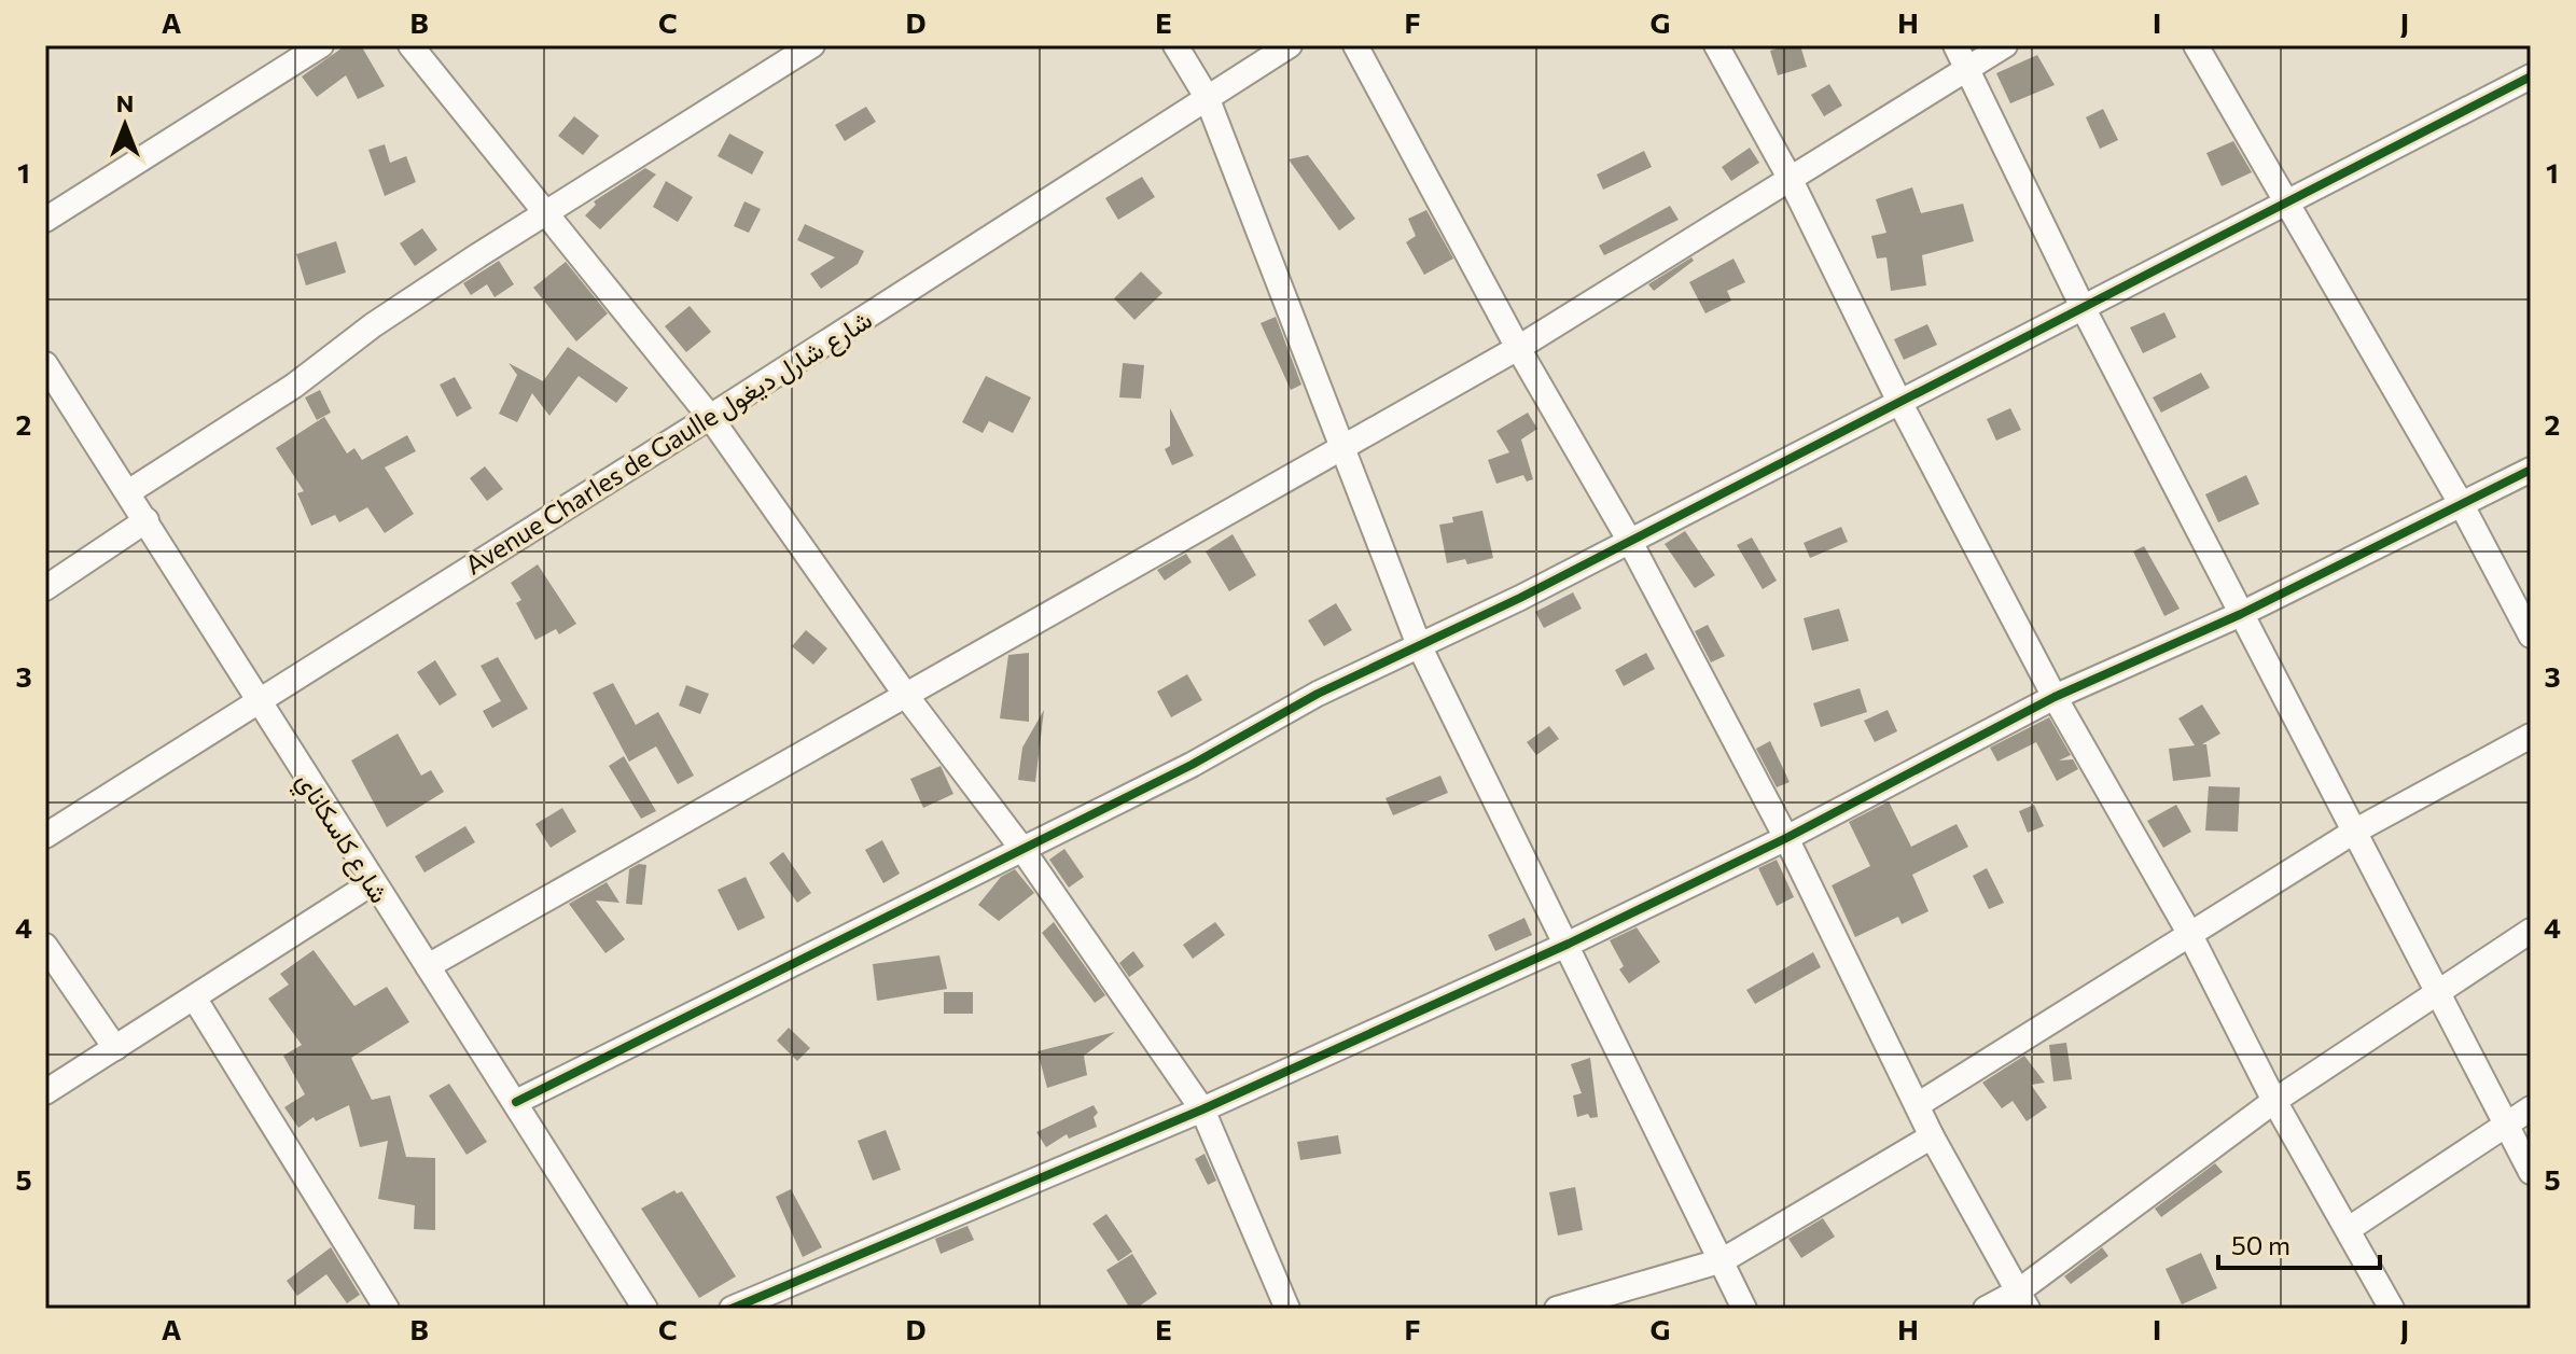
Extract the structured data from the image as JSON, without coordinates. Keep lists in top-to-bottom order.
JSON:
{
  "streets": {
    "street": ["Avenue Charles de Gaulle شارع شارل ديغول", "شارع كاسكاناي"]
  },
  "crossings": [
    ["Avenue Charles de Gaulle شارع شارل ديغول", "شارع كاسكاناي"]
  ],
  "scale_bar": "50 m",
  "north": "top",
  "grid": {
    "columns": [
      "A",
      "B",
      "C",
      "D",
      "E",
      "F",
      "G",
      "H",
      "I",
      "J"
    ],
    "rows": [
      "1",
      "2",
      "3",
      "4",
      "5"
    ]
  }
}
